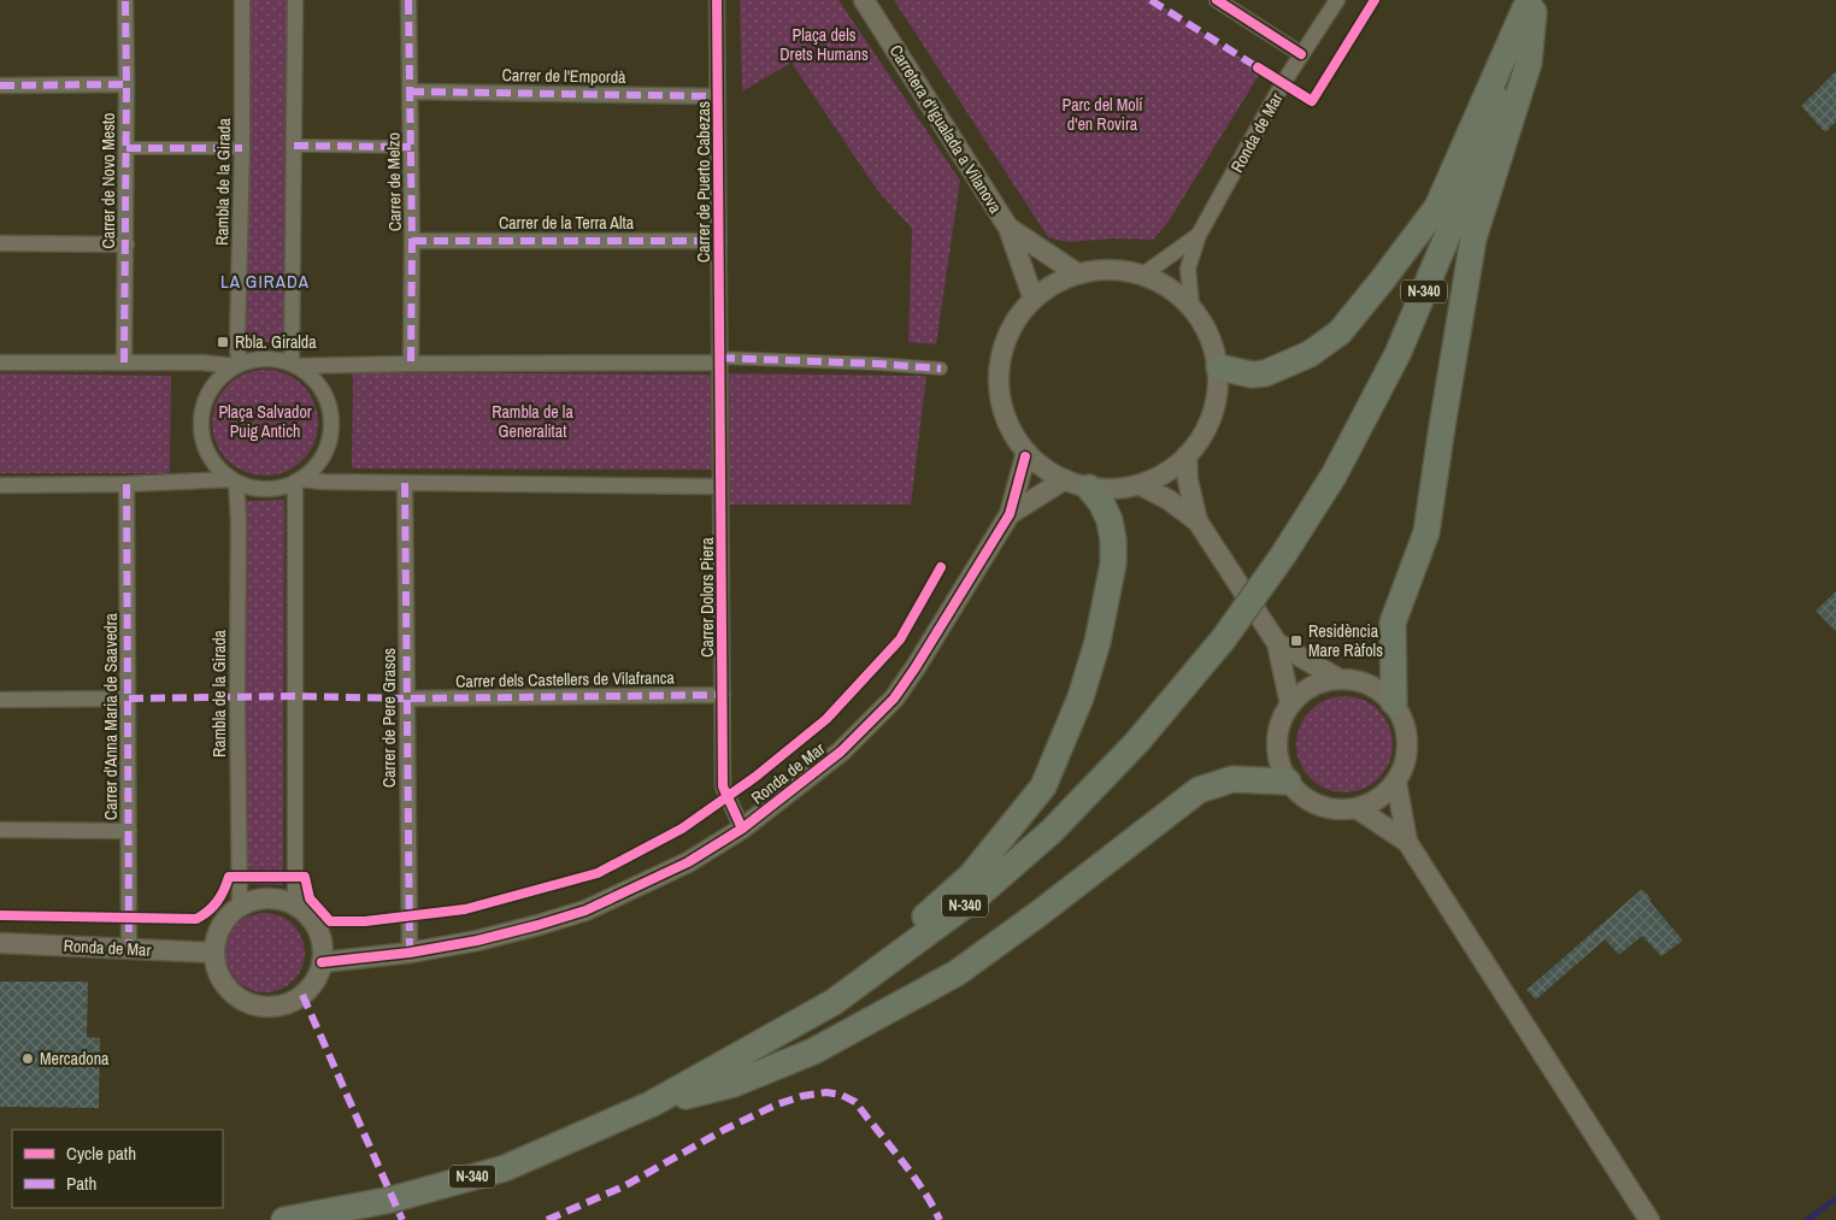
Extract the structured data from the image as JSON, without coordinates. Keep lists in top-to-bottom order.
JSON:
{
  "streets": {
    "highway": ["N-340"],
    "street": [
      "Carrer de l'Empordà",
      "Carretera d'Igualada a Vilanova",
      "Ronda de Mar",
      "Carrer de Novo Mesto",
      "Rambla de la Girada",
      "Carrer de Melzo",
      "Carrer de Puerto Cabezas",
      "Carrer de la Terra Alta",
      "Carrer Dolors Piera",
      "Carrer dels Castellers de Vilafranca",
      "Carrer d'Anna Maria de Saavedra",
      "Carrer de Pere Grasos"
    ]
  },
  "crossings": [
    ["Carrer de l'Empordà", "Carrer de Melzo"],
    ["Carrer de l'Empordà", "Carrer de Puerto Cabezas"],
    ["Ronda de Mar", "Rambla de la Girada"],
    ["Ronda de Mar", "Carrer Dolors Piera"],
    ["Ronda de Mar", "Carrer d'Anna Maria de Saavedra"],
    ["Ronda de Mar", "Carrer de Pere Grasos"],
    ["Carrer de Melzo", "Carrer de la Terra Alta"],
    ["Carrer de Puerto Cabezas", "Carrer de la Terra Alta"],
    ["Carrer de Puerto Cabezas", "Carrer Dolors Piera"],
    ["Carrer Dolors Piera", "Carrer dels Castellers de Vilafranca"],
    ["Carrer dels Castellers de Vilafranca", "Carrer de Pere Grasos"]
  ],
  "districts": ["LA GIRADA"],
  "parks": [
    "Plaça dels Drets Humans",
    "Parc del Molí d'en Rovira",
    "Plaça Salvador Puig Antich",
    "Rambla de la Generalitat"
  ],
  "places": {
    "transit": ["Rbla. Giralda", "Residència Mare Ràfols"],
    "other": ["Mercadona"]
  },
  "legend": ["Cycle path", "Path"]
}
